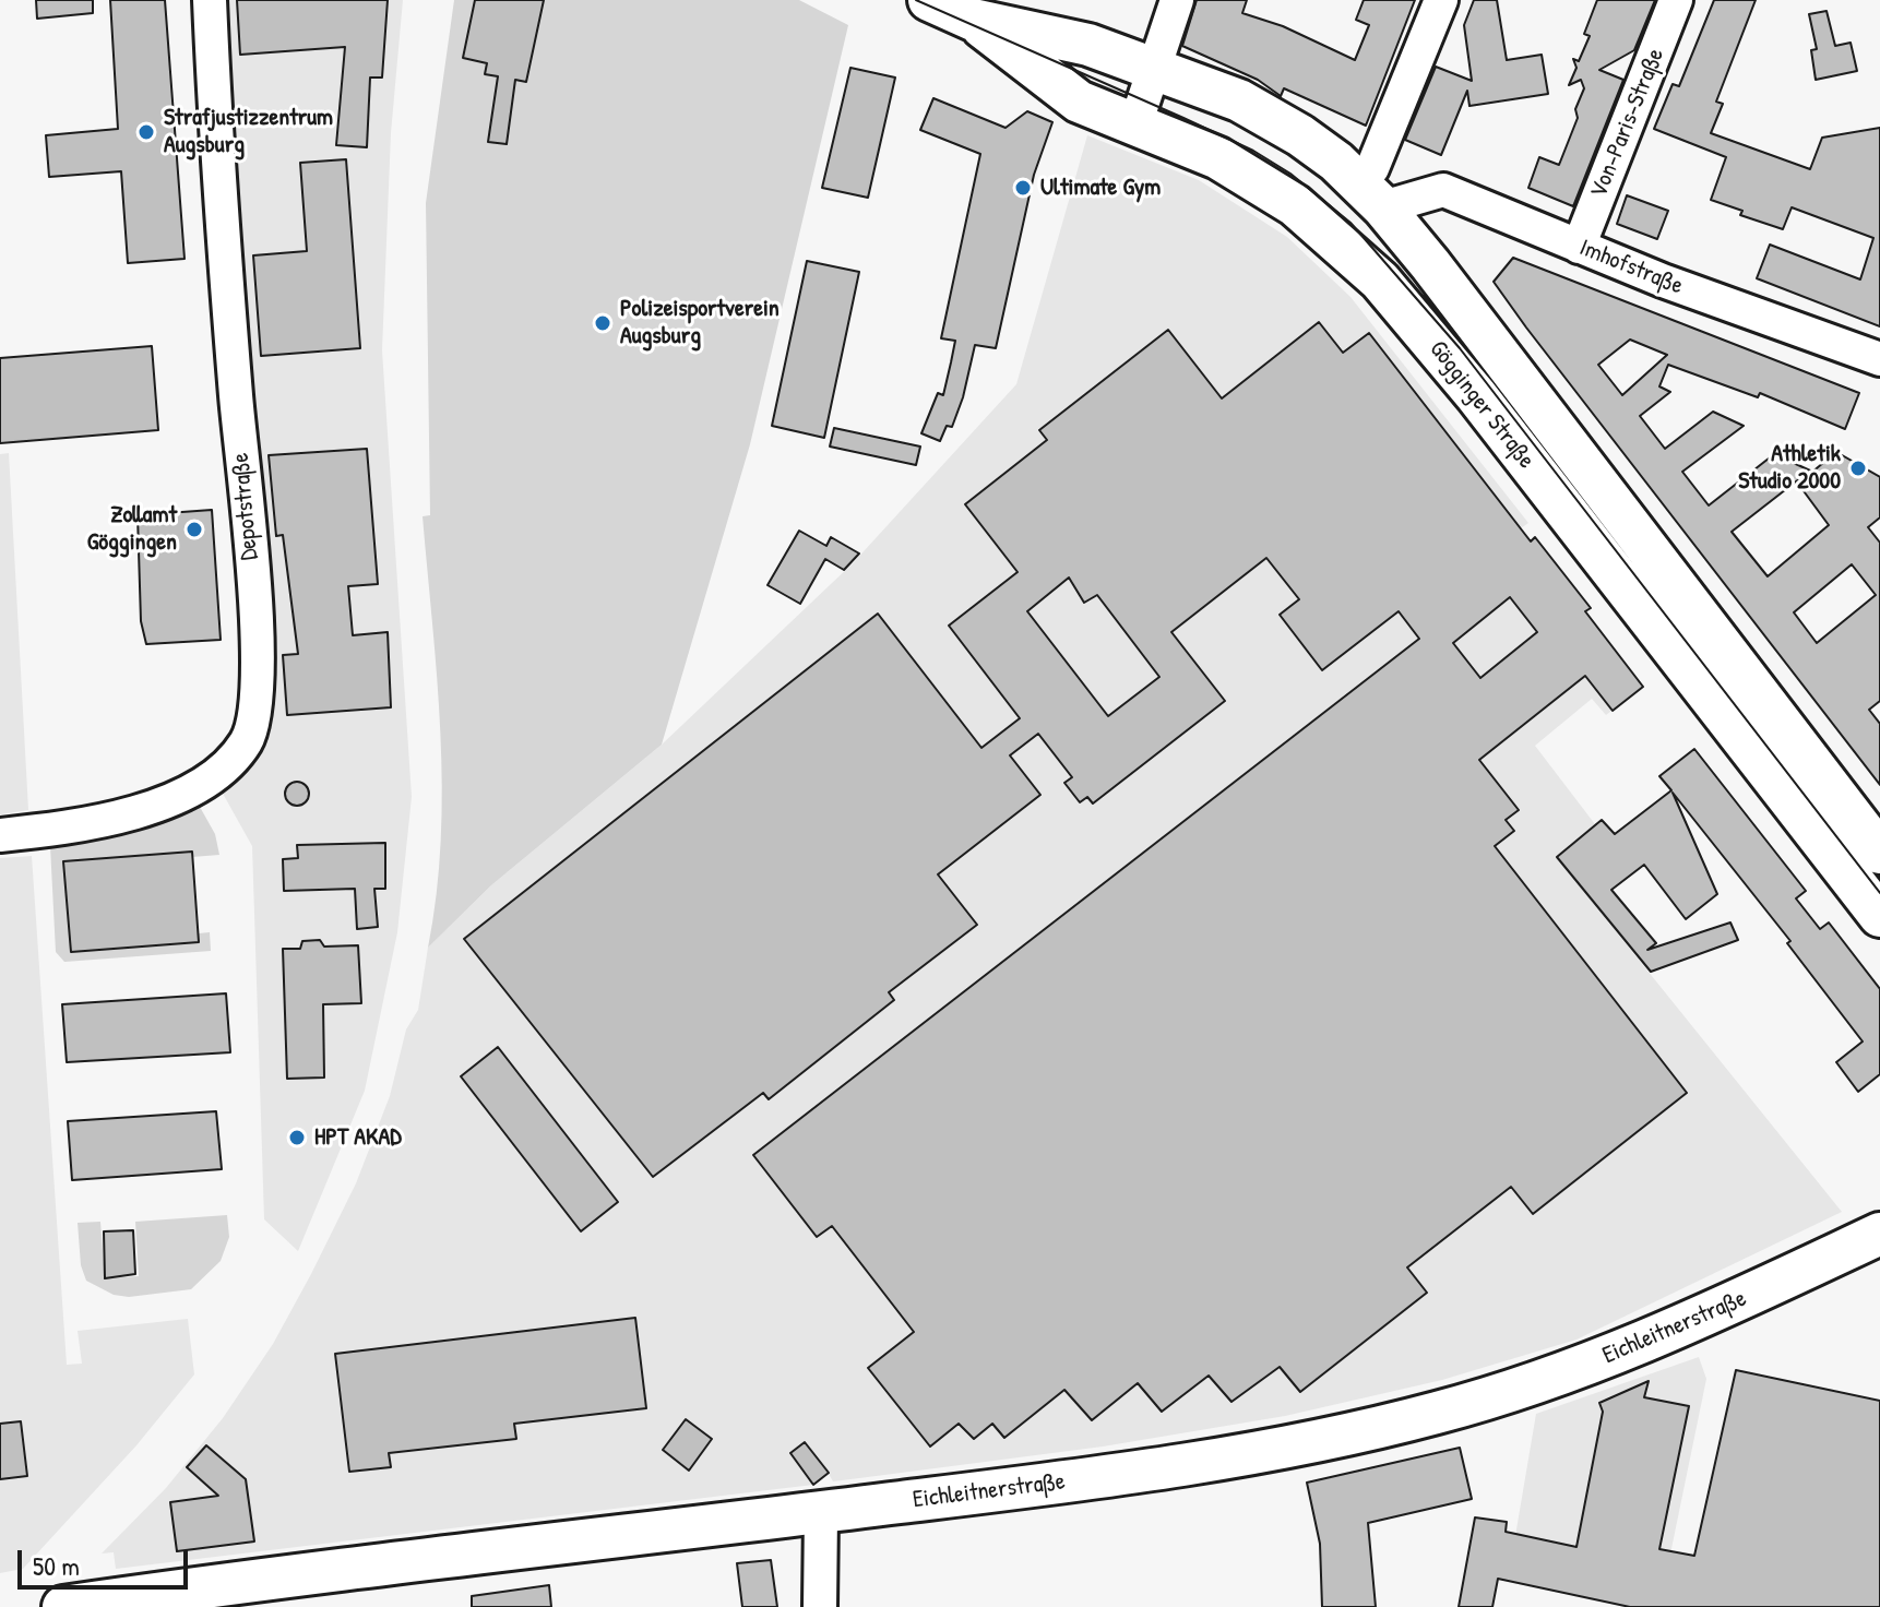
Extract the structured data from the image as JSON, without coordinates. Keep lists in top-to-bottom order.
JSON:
{
  "streets": {
    "main road": ["Gögginger Straße", "Eichleitnerstraße"],
    "street": ["Von-Paris-Straße", "Imhofstraße", "Depotstraße"]
  },
  "crossings": [
    ["Von-Paris-Straße", "Imhofstraße"],
    ["Imhofstraße", "Gögginger Straße"]
  ],
  "places": [
    "Strafjustizzentrum Augsburg",
    "Ultimate Gym",
    "Polizeisportverein Augsburg",
    "Athletik Studio 2000",
    "Zollamt Göggingen",
    "HPT AKAD"
  ],
  "scale_bar": "50 m"
}
